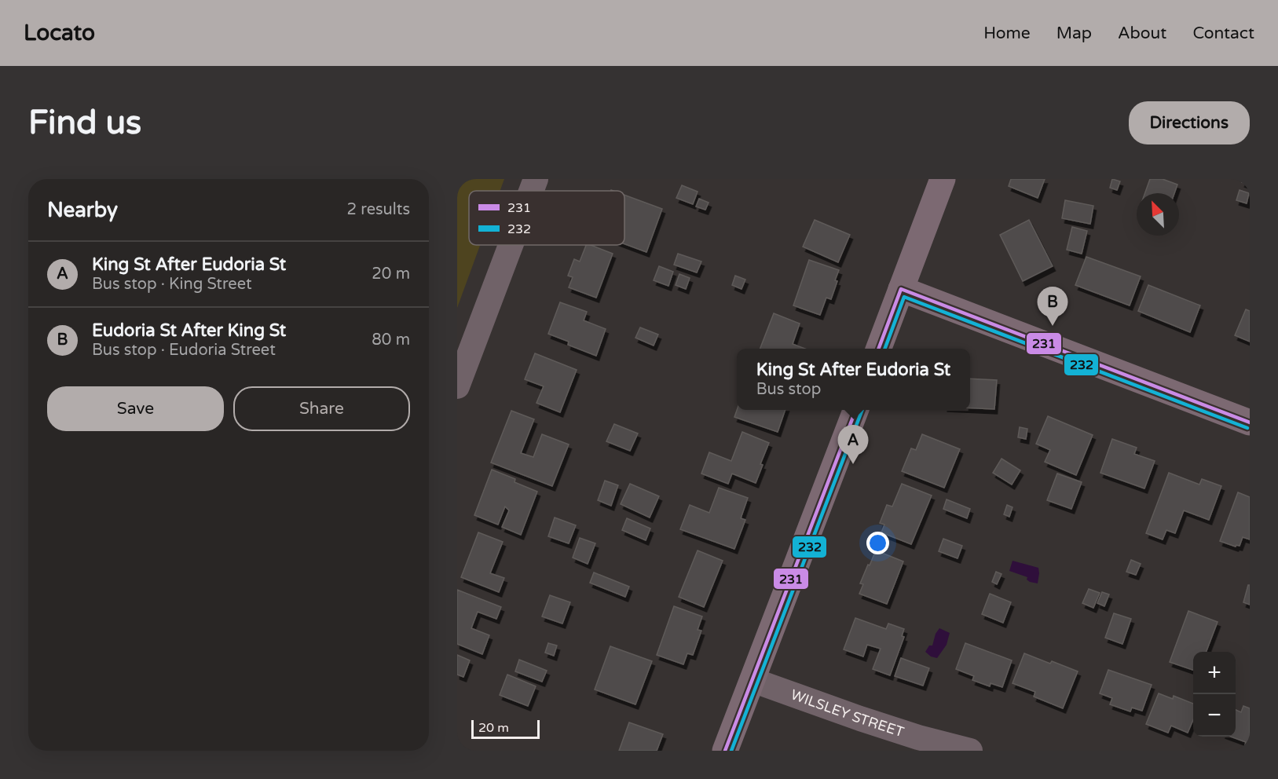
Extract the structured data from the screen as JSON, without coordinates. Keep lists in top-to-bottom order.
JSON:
{
  "streets": {
    "street": ["WILSLEY STREET"]
  },
  "lines": ["transit line 231", "transit line 232"],
  "legend": ["231", "232"],
  "scale_bar": "20 m",
  "north": "top left",
  "page": {
    "header": "Locato",
    "nav": [
      "Home",
      "Map",
      "About",
      "Contact"
    ],
    "buttons": [
      "Directions",
      ["Save", "Share"]
    ],
    "title": "Find us",
    "heading": ["Nearby", "2 results"],
    "list": [
      {
        "mark": "A",
        "name": "King St After Eudoria St",
        "note": "Bus stop · King Street",
        "value": "20 m"
      },
      {
        "mark": "B",
        "name": "Eudoria St After King St",
        "note": "Bus stop · Eudoria Street",
        "value": "80 m"
      }
    ],
    "pins": ["B", "A"],
    "popup": ["King St After Eudoria St", "Bus stop"],
    "map_buttons": ["+", "−"],
    "scale": "20 m"
  }
}
